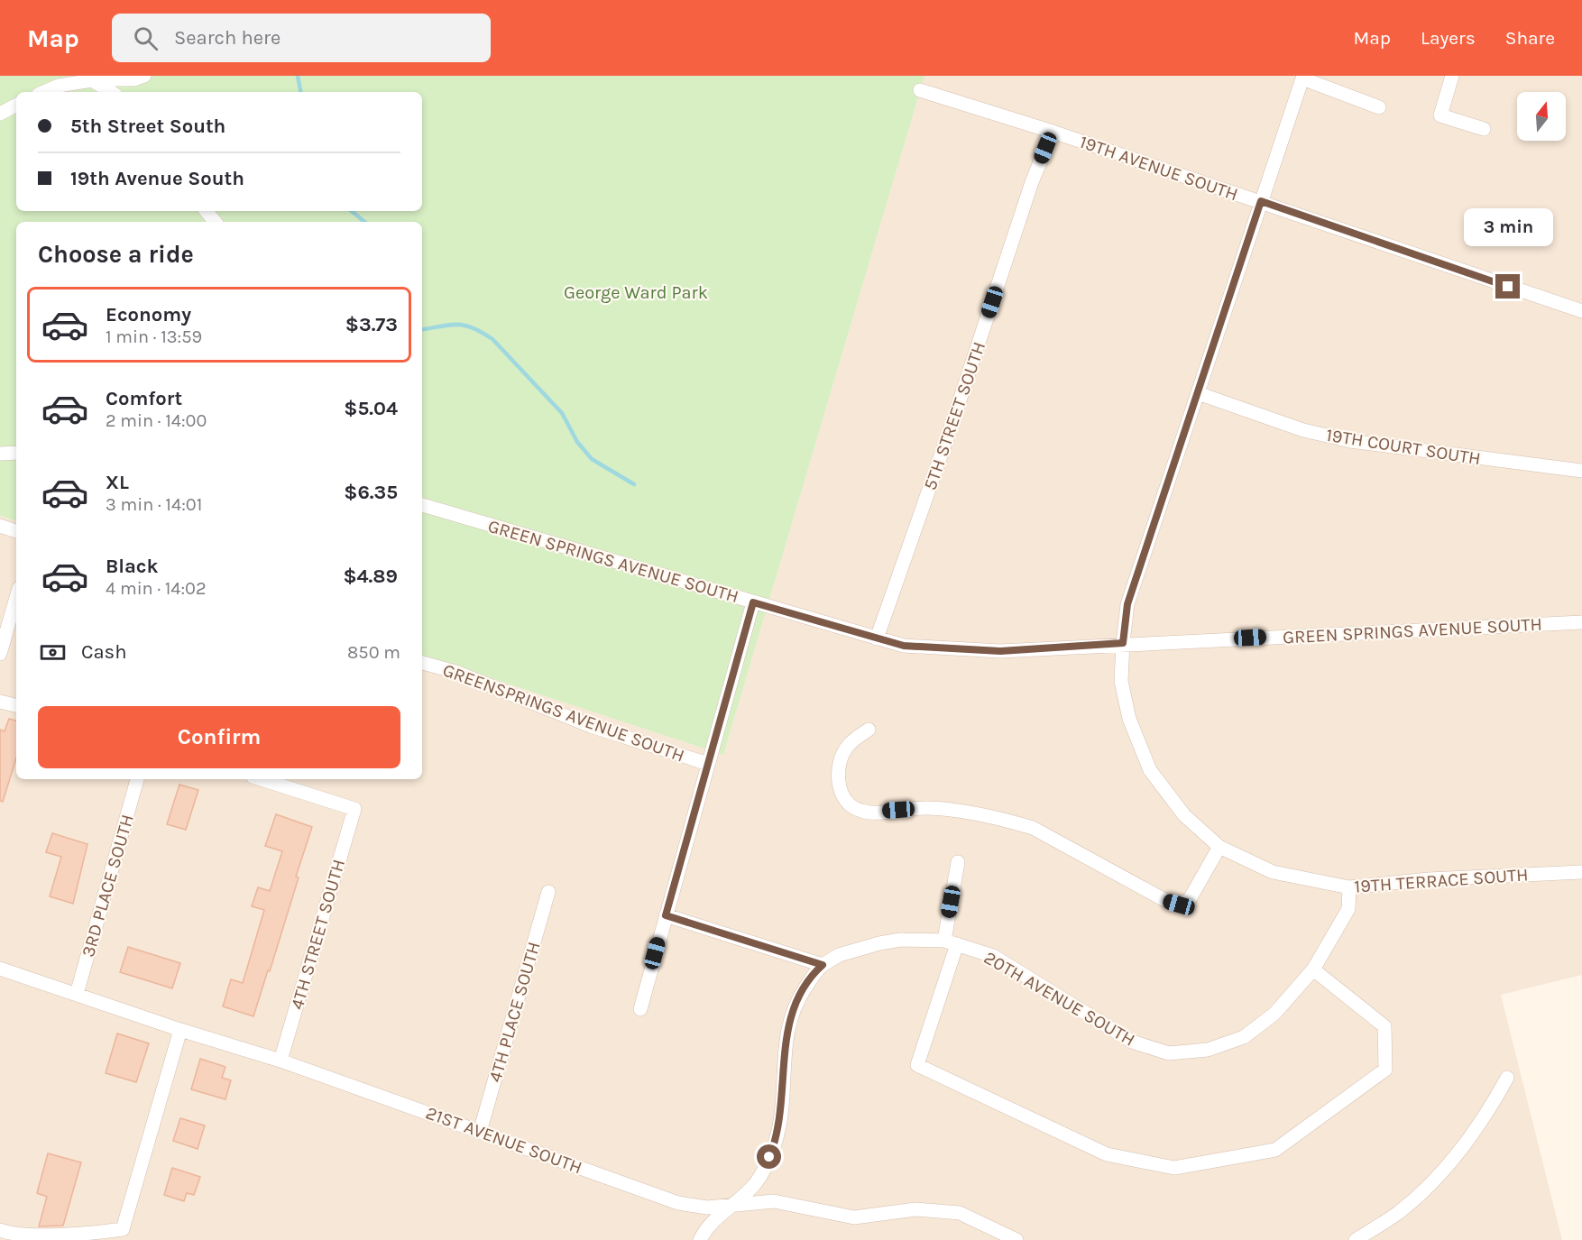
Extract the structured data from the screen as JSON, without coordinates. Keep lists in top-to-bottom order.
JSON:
{
  "streets": {
    "street": [
      "19TH AVENUE SOUTH",
      "5TH STREET SOUTH",
      "19TH COURT SOUTH",
      "GREEN SPRINGS AVENUE SOUTH",
      "GREENSPRINGS AVENUE SOUTH",
      "19TH TERRACE SOUTH",
      "3RD PLACE SOUTH",
      "4TH STREET SOUTH",
      "20TH AVENUE SOUTH",
      "4TH PLACE SOUTH",
      "21ST AVENUE SOUTH"
    ]
  },
  "crossings": [
    ["19TH AVENUE SOUTH", "5TH STREET SOUTH"],
    ["19TH AVENUE SOUTH", "19TH TERRACE SOUTH"],
    ["5TH STREET SOUTH", "GREEN SPRINGS AVENUE SOUTH"],
    ["19TH COURT SOUTH", "19TH TERRACE SOUTH"],
    ["GREEN SPRINGS AVENUE SOUTH", "19TH TERRACE SOUTH"],
    ["19TH TERRACE SOUTH", "20TH AVENUE SOUTH"],
    ["3RD PLACE SOUTH", "21ST AVENUE SOUTH"],
    ["4TH STREET SOUTH", "21ST AVENUE SOUTH"],
    ["4TH PLACE SOUTH", "21ST AVENUE SOUTH"]
  ],
  "parks": ["George Ward Park"],
  "north": "top",
  "page": {
    "header": "Map",
    "search": "Search here",
    "nav": ["Map", "Layers", "Share"],
    "banner": ["5th Street South", "19th Avenue South"],
    "bubble": "3 min",
    "heading": "Choose a ride",
    "list": [
      {
        "name": "Economy",
        "note": "1 min · 13:59",
        "value": "$3.73"
      },
      {
        "name": "Comfort",
        "note": "2 min · 14:00",
        "value": "$5.04"
      },
      {
        "name": "XL",
        "note": "3 min · 14:01",
        "value": "$6.35"
      },
      {
        "name": "Black",
        "note": "4 min · 14:02",
        "value": "$4.89"
      }
    ],
    "pay": ["Cash", "850 m"],
    "buttons": "Confirm"
  }
}
